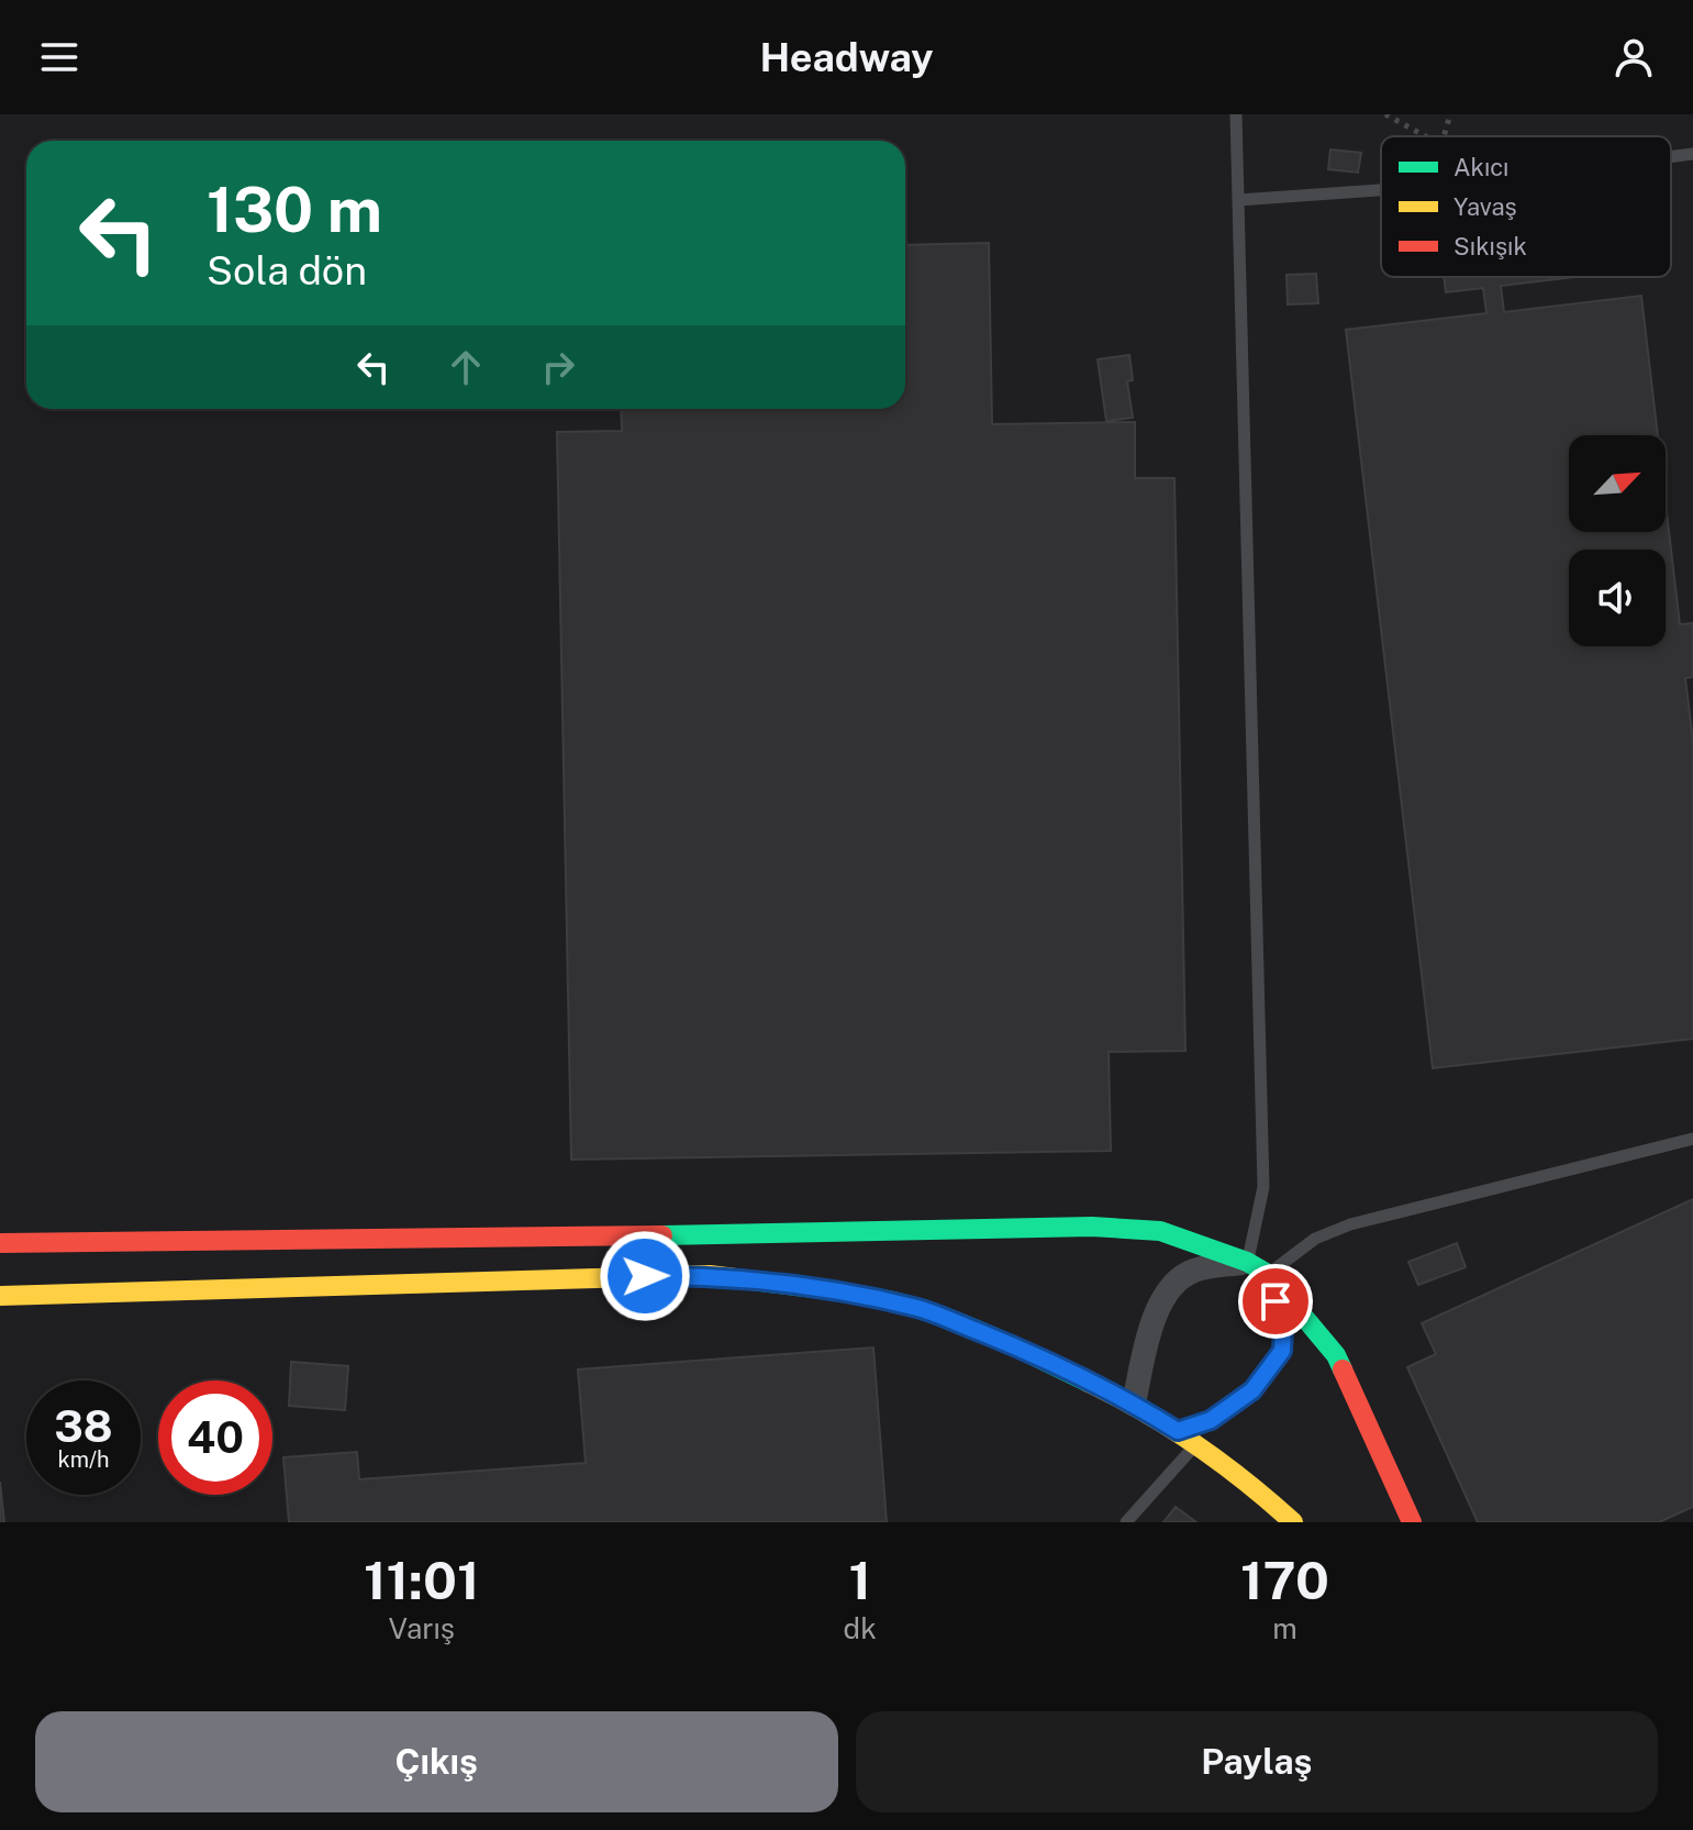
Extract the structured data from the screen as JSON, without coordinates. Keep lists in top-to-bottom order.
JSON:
{
  "legend": ["Akıcı", "Yavaş", "Sıkışık"],
  "north": "top right",
  "page": {
    "header": "Headway",
    "turn": ["130 m", "Sola dön"],
    "speed": "38 km/h",
    "limit": "40",
    "eta": [
      "11:01",
      "Varış",
      "1",
      "dk",
      "170",
      "m"
    ],
    "buttons": ["Çıkış", "Paylaş"]
  }
}
